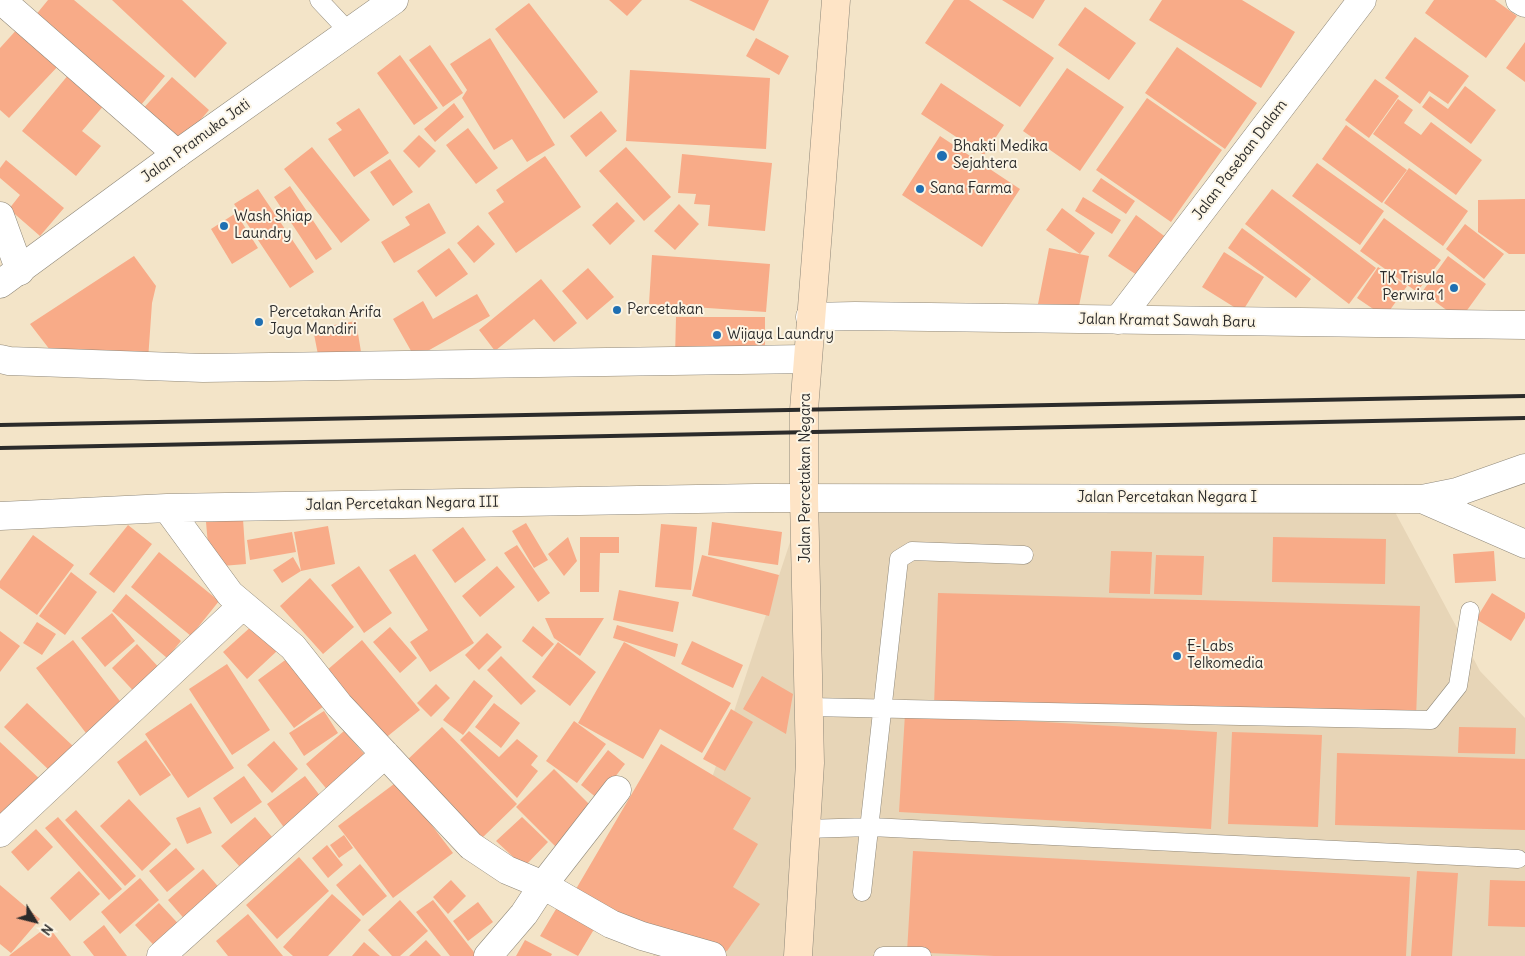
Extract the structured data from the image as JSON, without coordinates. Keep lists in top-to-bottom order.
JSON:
{
  "streets": {
    "main road": ["Jalan Percetakan Negara"],
    "street": [
      "Jalan Pramuka Jati",
      "Jalan Paseban Dalam",
      "Jalan Kramat Sawah Baru",
      "Jalan Percetakan Negara I",
      "Jalan Percetakan Negara III"
    ]
  },
  "crossings": [
    ["Jalan Paseban Dalam", "Jalan Kramat Sawah Baru"],
    ["Jalan Kramat Sawah Baru", "Jalan Percetakan Negara"],
    ["Jalan Percetakan Negara", "Jalan Percetakan Negara I"],
    ["Jalan Percetakan Negara", "Jalan Percetakan Negara III"],
    ["Jalan Percetakan Negara I", "Jalan Percetakan Negara III"]
  ],
  "places": [
    "Bhakti Medika Sejahtera",
    "Sana Farma",
    "Wash Shiap Laundry",
    "TK Trisula Perwira 1",
    "Percetakan",
    "Percetakan Arifa Jaya Mandiri",
    "Wijaya Laundry",
    "E-Labs Telkomedia"
  ],
  "north": "bottom right"
}
